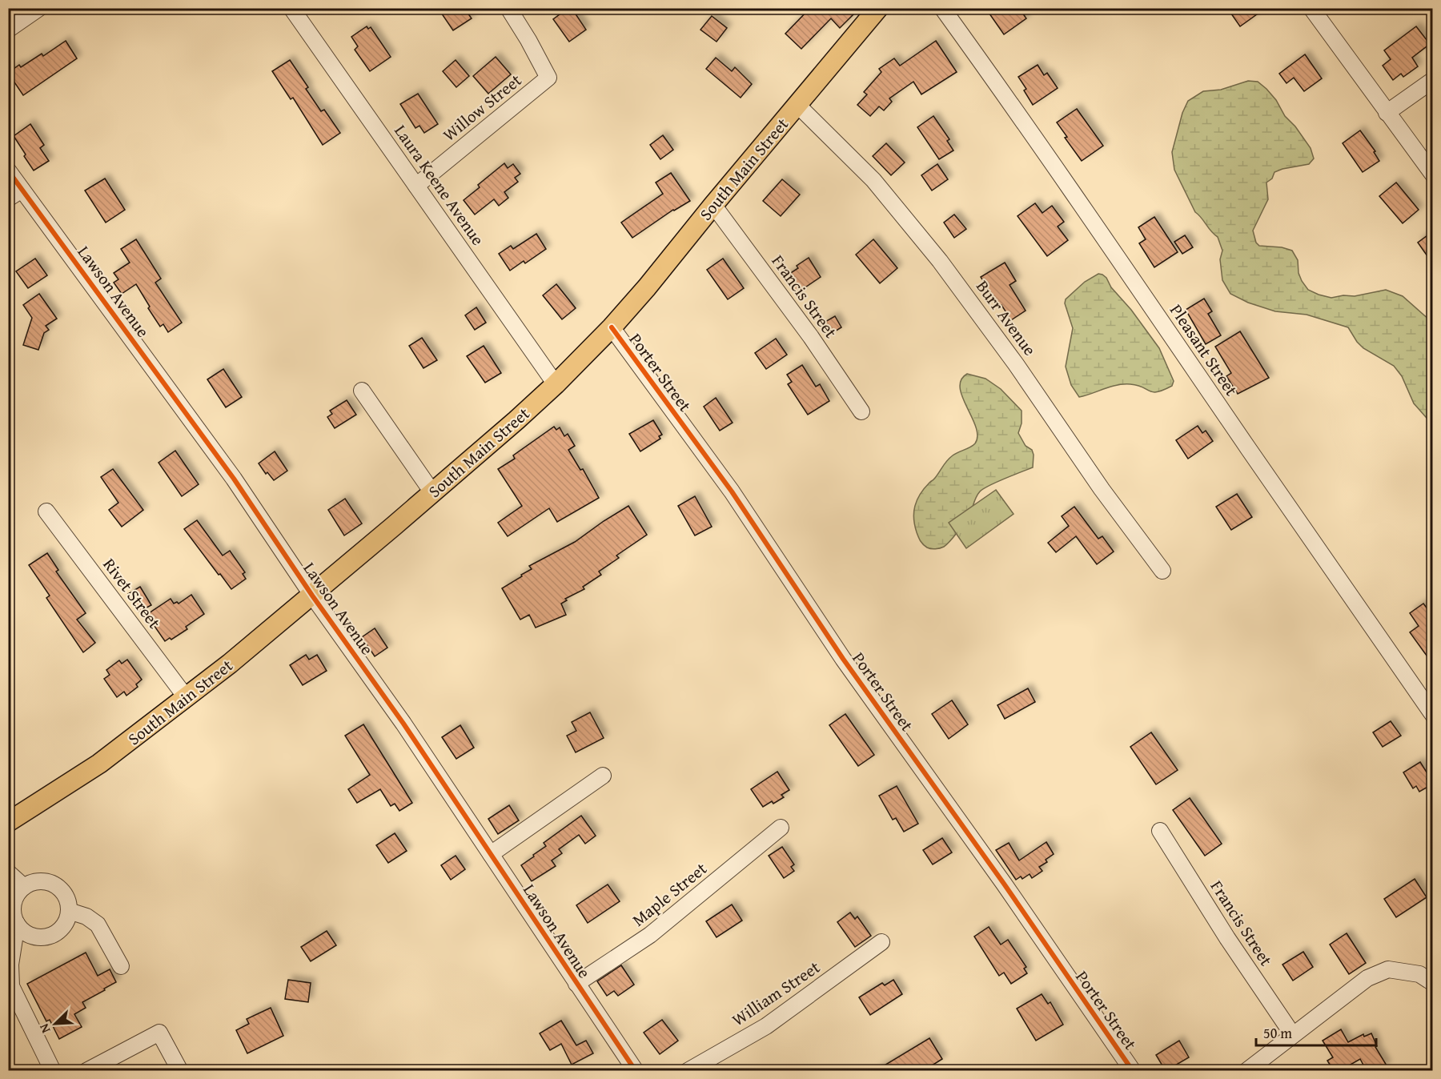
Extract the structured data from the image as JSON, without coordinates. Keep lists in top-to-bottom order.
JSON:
{
  "streets": {
    "main road": ["South Main Street"],
    "street": [
      "Willow Street",
      "Laura Keene Avenue",
      "Lawson Avenue",
      "Francis Street",
      "Burr Avenue",
      "Pleasant Street",
      "Porter Street",
      "Rivet Street",
      "Maple Street",
      "William Street"
    ]
  },
  "crossings": [
    ["Willow Street", "Laura Keene Avenue"],
    ["South Main Street", "Laura Keene Avenue"],
    ["South Main Street", "Lawson Avenue"],
    ["South Main Street", "Francis Street"],
    ["South Main Street", "Burr Avenue"],
    ["South Main Street", "Porter Street"],
    ["South Main Street", "Rivet Street"],
    ["Lawson Avenue", "Maple Street"]
  ],
  "scale_bar": "50 m",
  "north": "bottom left"
}
